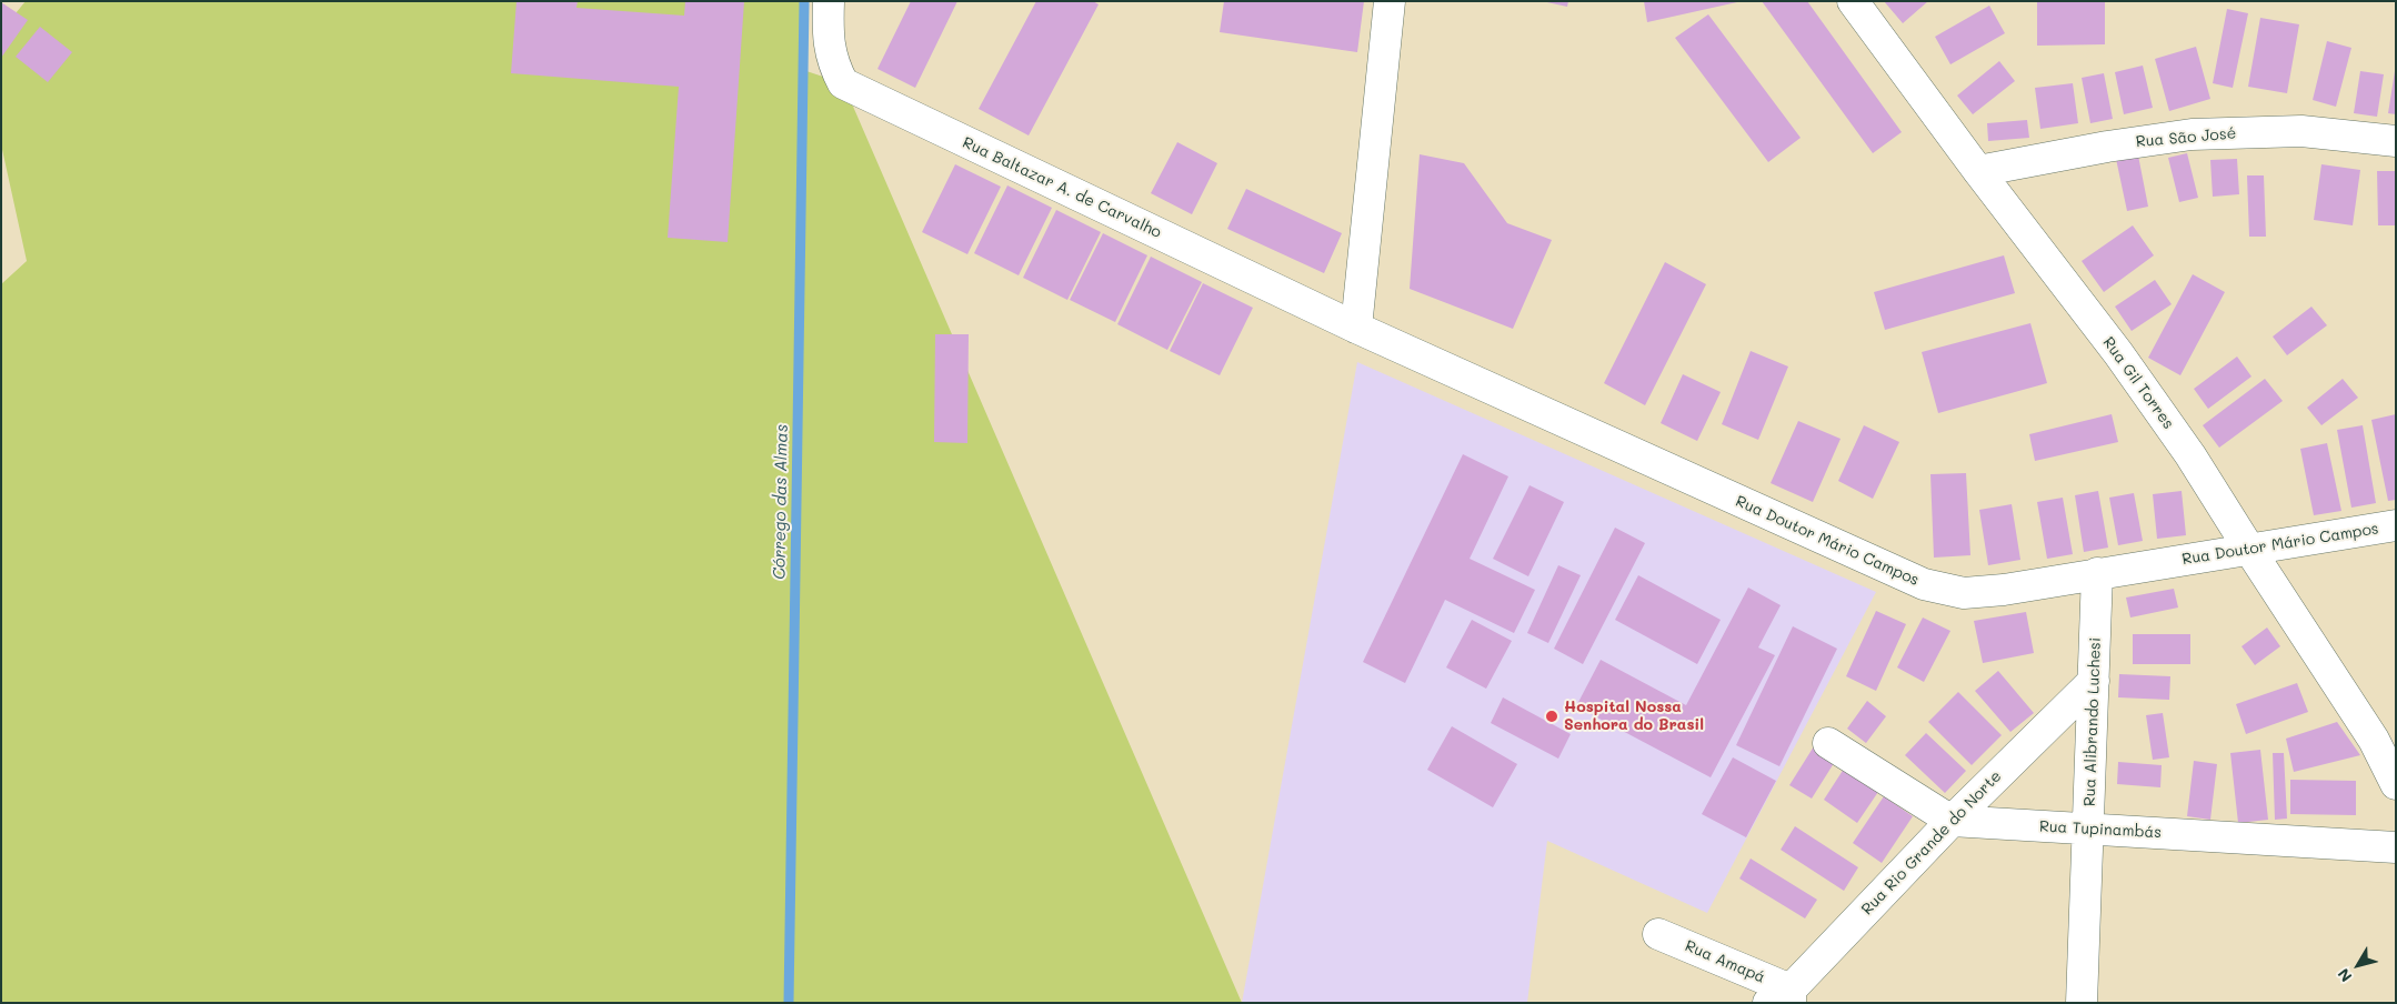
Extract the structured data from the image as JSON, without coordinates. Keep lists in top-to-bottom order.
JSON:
{
  "streets": {
    "street": [
      "Rua São José",
      "Rua Baltazar A. de Carvalho",
      "Rua Gil Torres",
      "Rua Doutor Mário Campos",
      "Rua Alibrando Luchesi",
      "Rua Tupinambás",
      "Rua Rio Grande do Norte",
      "Rua Amapá"
    ]
  },
  "crossings": [
    ["Rua São José", "Rua Gil Torres"],
    ["Rua Baltazar A. de Carvalho", "Rua Doutor Mário Campos"],
    ["Rua Gil Torres", "Rua Doutor Mário Campos"],
    ["Rua Doutor Mário Campos", "Rua Alibrando Luchesi"],
    ["Rua Alibrando Luchesi", "Rua Tupinambás"],
    ["Rua Alibrando Luchesi", "Rua Rio Grande do Norte"],
    ["Rua Tupinambás", "Rua Rio Grande do Norte"],
    ["Rua Rio Grande do Norte", "Rua Amapá"]
  ],
  "water": ["Córrego das Almas"],
  "places": ["Hospital Nossa Senhora do Brasil"],
  "north": "bottom left"
}
